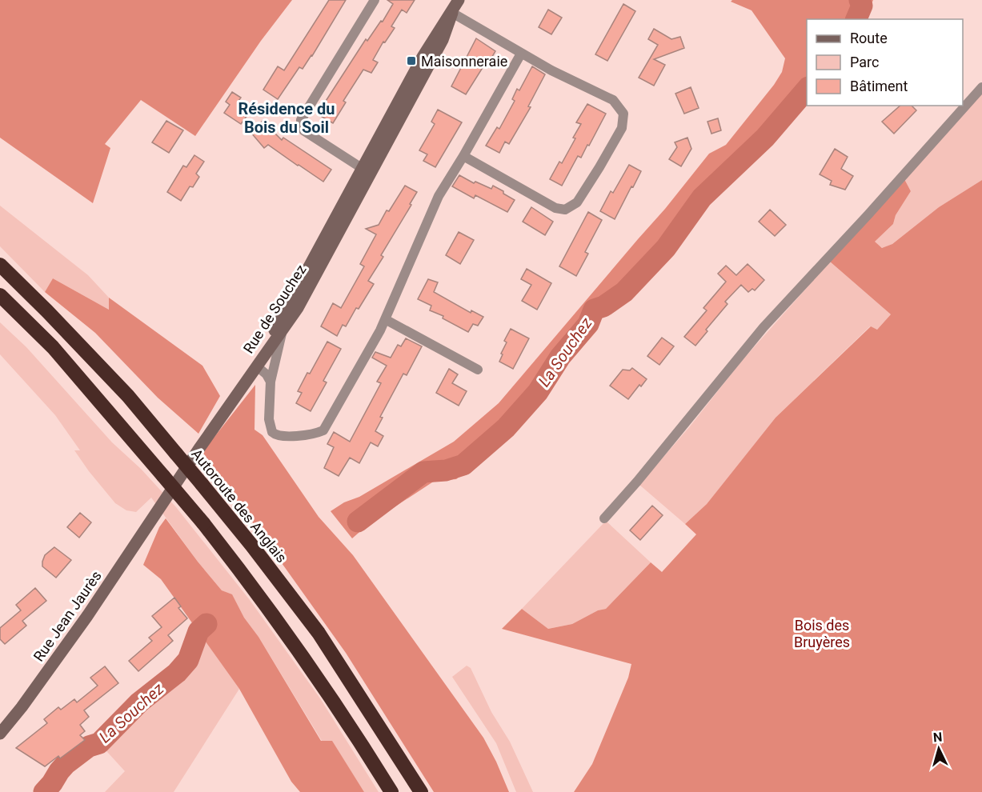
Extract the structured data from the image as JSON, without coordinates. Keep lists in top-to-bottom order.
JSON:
{
  "streets": {
    "highway": ["Autoroute des Anglais"],
    "main road": ["Rue de Souchez", "Rue Jean Jaurès"]
  },
  "crossings": [
    ["Rue de Souchez", "Rue Jean Jaurès"]
  ],
  "districts": ["Résidence du Bois du Soil"],
  "water": ["La Souchez"],
  "parks": ["Bois des Bruyères"],
  "places": {
    "transit": ["Maisonneraie"]
  },
  "legend": ["Route", "Parc", "Bâtiment"],
  "north": "top"
}
